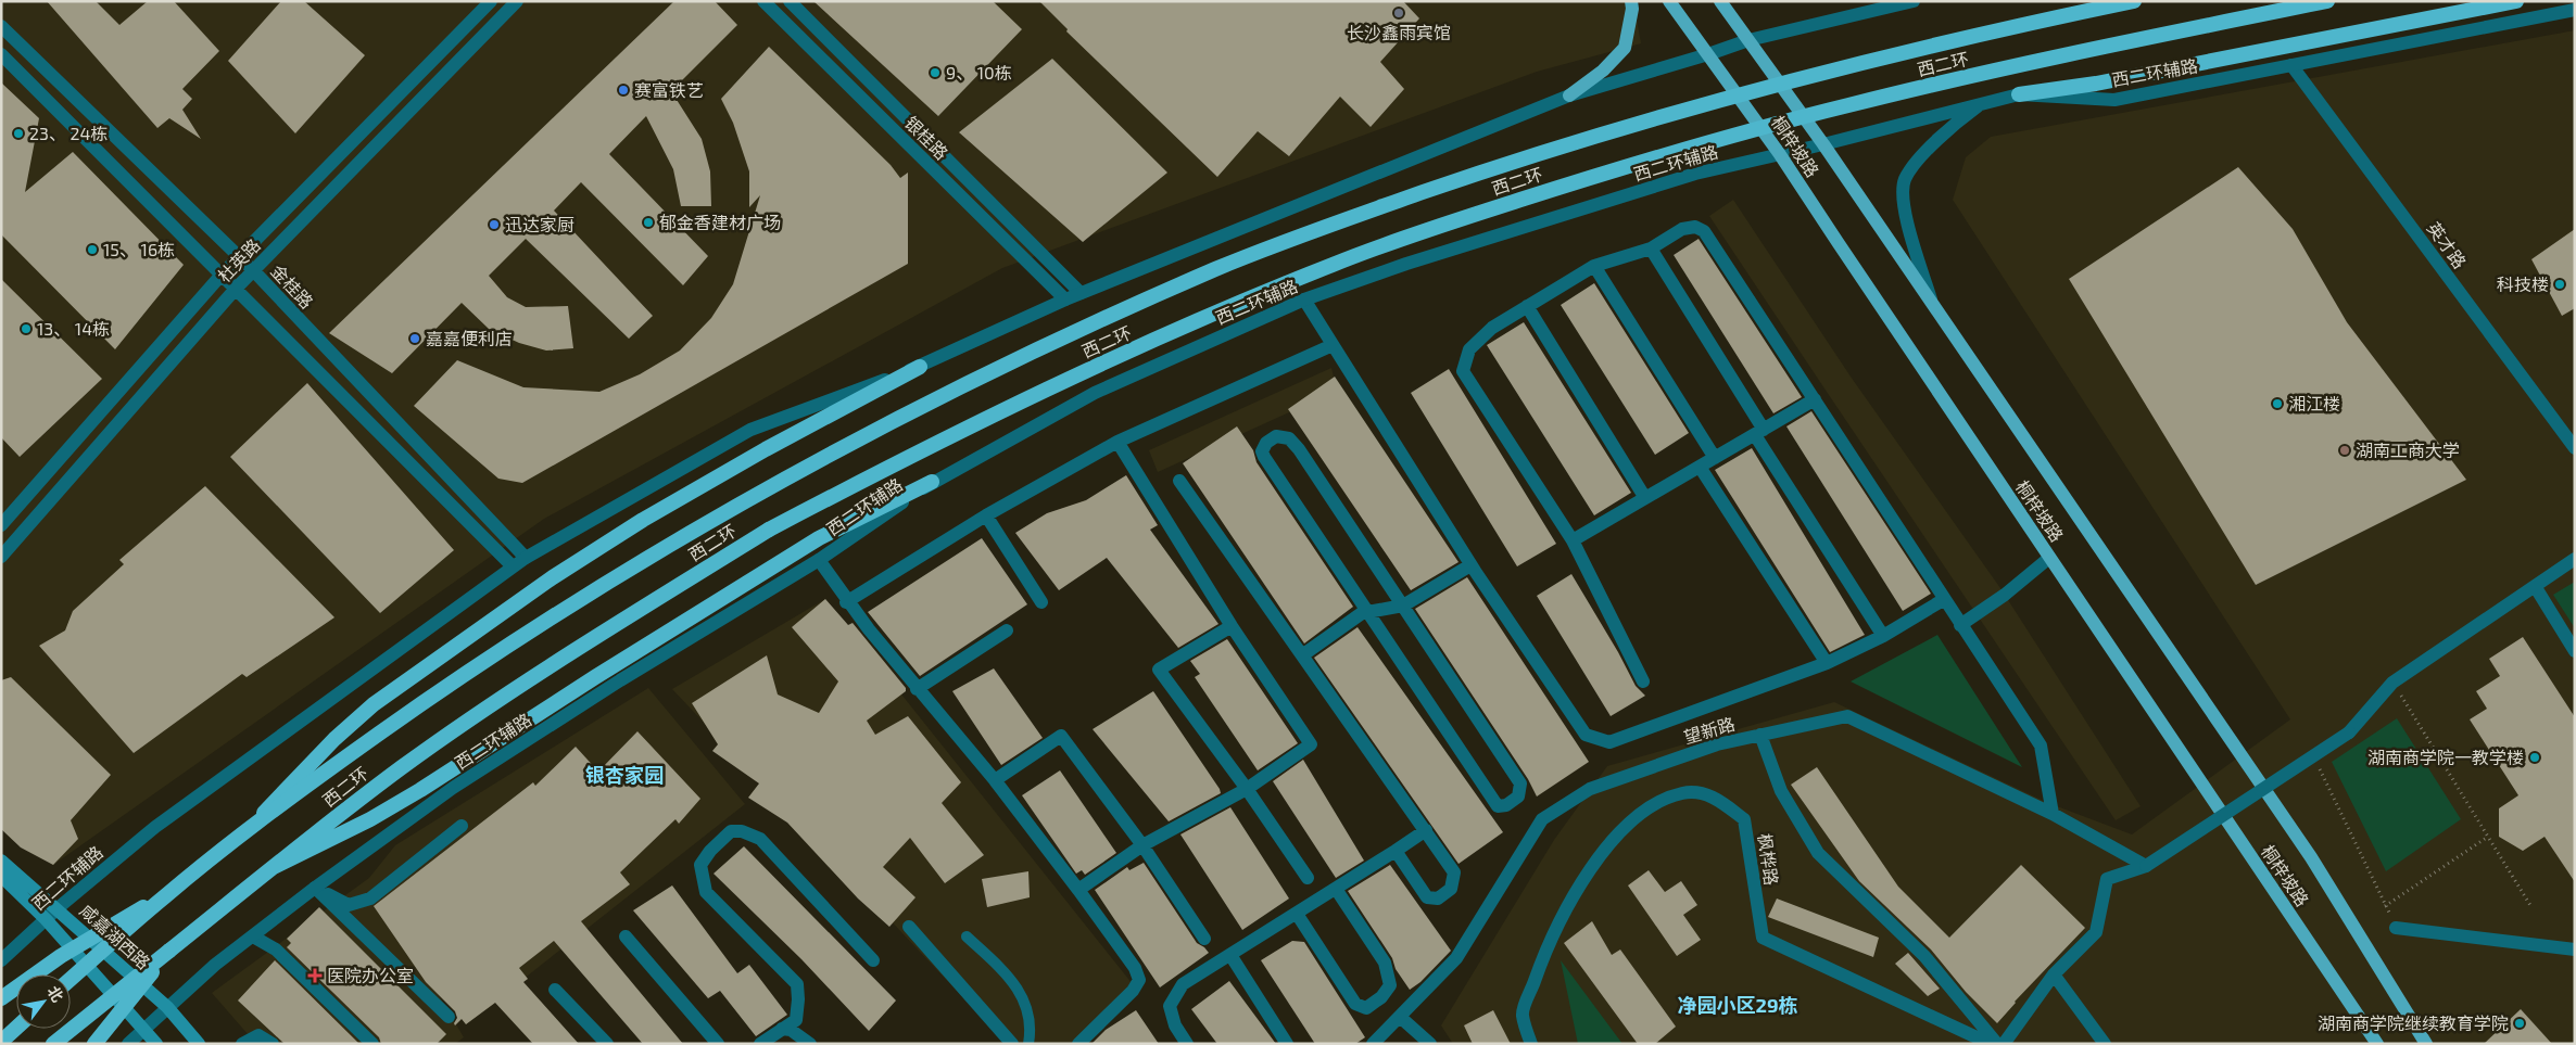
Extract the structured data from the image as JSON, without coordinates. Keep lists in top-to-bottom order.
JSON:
{
  "streets": {
    "highway": ["西二环"],
    "main road": ["桐梓坡路", "咸嘉湖西路"],
    "street": [
      "西二环辅路",
      "银桂路",
      "英才路",
      "杜英路",
      "金桂路",
      "望新路",
      "枫桦路"
    ]
  },
  "crossings": [
    ["西二环辅路", "银桂路"],
    ["西二环辅路", "桐梓坡路"],
    ["西二环辅路", "英才路"],
    ["西二环辅路", "金桂路"],
    ["西二环辅路", "咸嘉湖西路"],
    ["杜英路", "金桂路"]
  ],
  "districts": ["银杏家园", "净园小区29栋"],
  "places": {
    "other": [
      "长沙鑫雨宾馆",
      "9、 10栋",
      "赛富铁艺",
      "23、 24栋",
      "郁金香建材广场",
      "迅达家厨",
      "15、 16栋",
      "科技楼",
      "13、 14栋",
      "嘉嘉便利店",
      "湘江楼",
      "湖南工商大学",
      "湖南商学院一教学楼",
      "湖南商学院继续教育学院"
    ],
    "health": ["医院办公室"]
  },
  "north": "top right"
}
